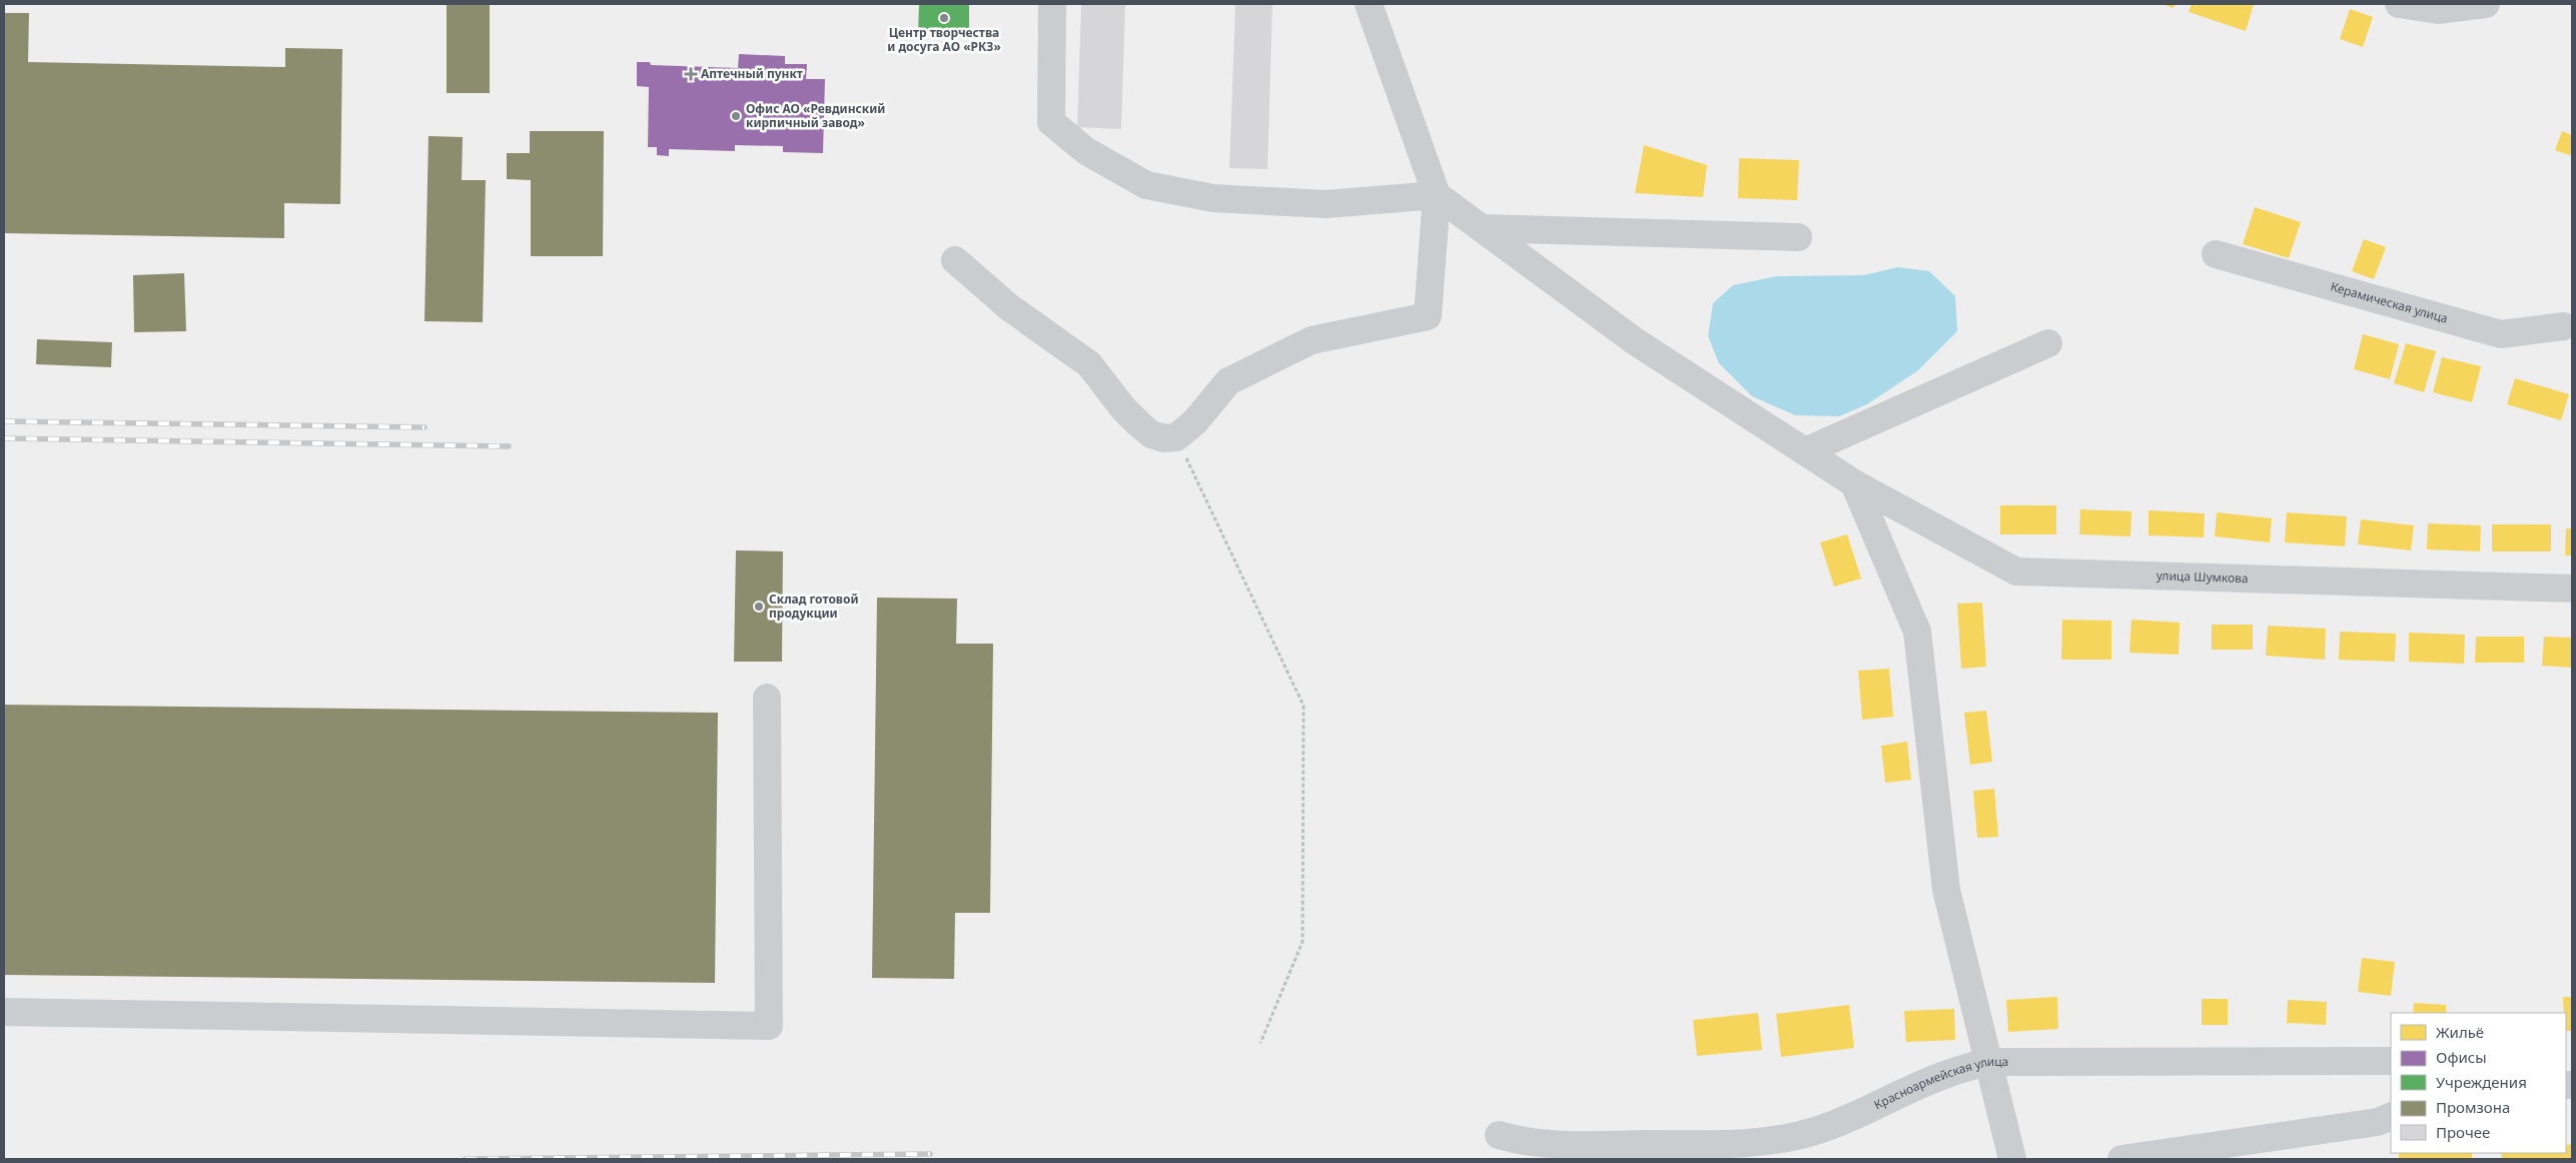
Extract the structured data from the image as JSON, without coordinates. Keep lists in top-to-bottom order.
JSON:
{
  "streets": {
    "street": ["Керамическая улица", "улица Шумкова", "Красноармейская улица"]
  },
  "places": {
    "other": ["Центр творчества и досуга АО «РКЗ»", "Офис АО «Ревдинский кирпичный завод»", "Склад готовой продукции"],
    "health": ["Аптечный пункт"]
  },
  "legend": [
    "Жильё",
    "Офисы",
    "Учреждения",
    "Промзона",
    "Прочее"
  ]
}
